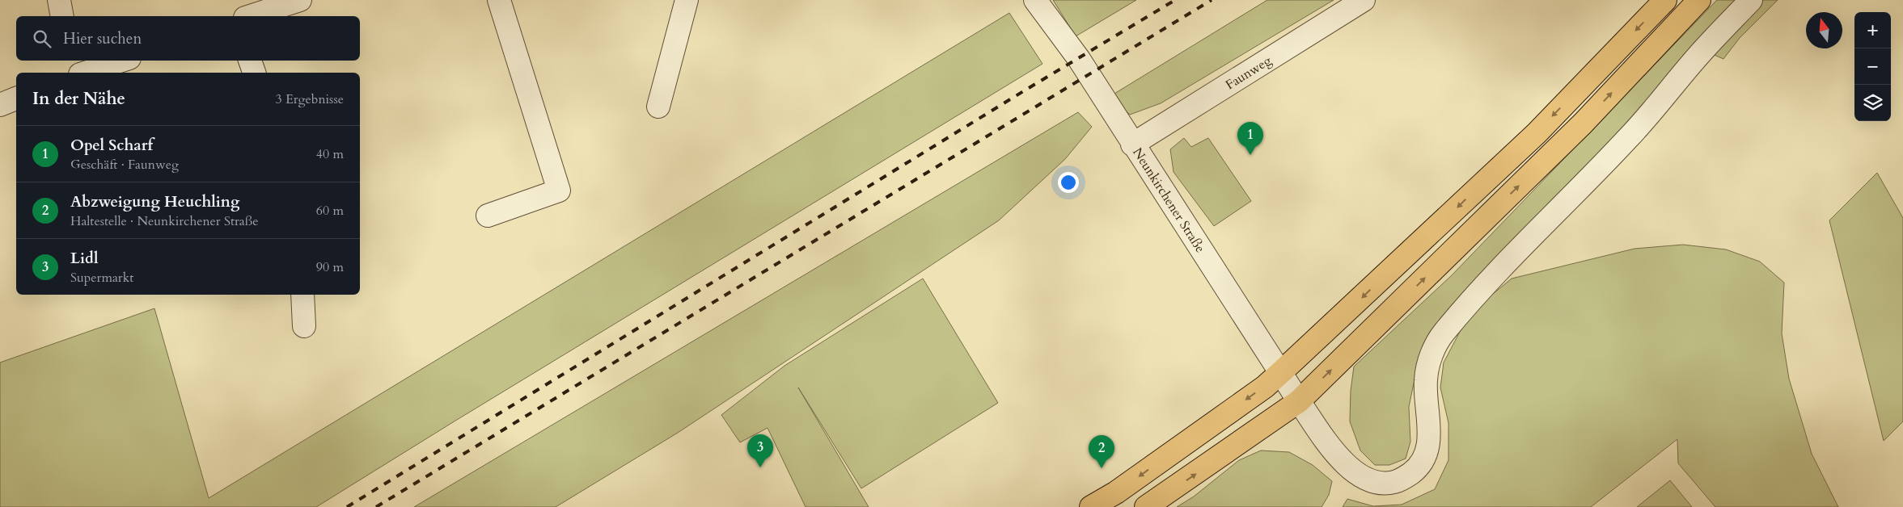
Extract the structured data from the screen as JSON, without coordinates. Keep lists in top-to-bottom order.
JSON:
{
  "streets": {
    "street": ["Faunweg", "Neunkirchener Straße"]
  },
  "crossings": [
    ["Faunweg", "Neunkirchener Straße"]
  ],
  "north": "top",
  "page": {
    "map_buttons": ["+", "−"],
    "search": "Hier suchen",
    "heading": ["In der Nähe", "3 Ergebnisse"],
    "pins": ["1", "3", "2"],
    "list": [
      {
        "mark": "1",
        "name": "Opel Scharf",
        "note": "Geschäft · Faunweg",
        "value": "40 m"
      },
      {
        "mark": "2",
        "name": "Abzweigung Heuchling",
        "note": "Haltestelle · Neunkirchener Straße",
        "value": "60 m"
      },
      {
        "mark": "3",
        "name": "Lidl",
        "note": "Supermarkt",
        "value": "90 m"
      }
    ]
  }
}
